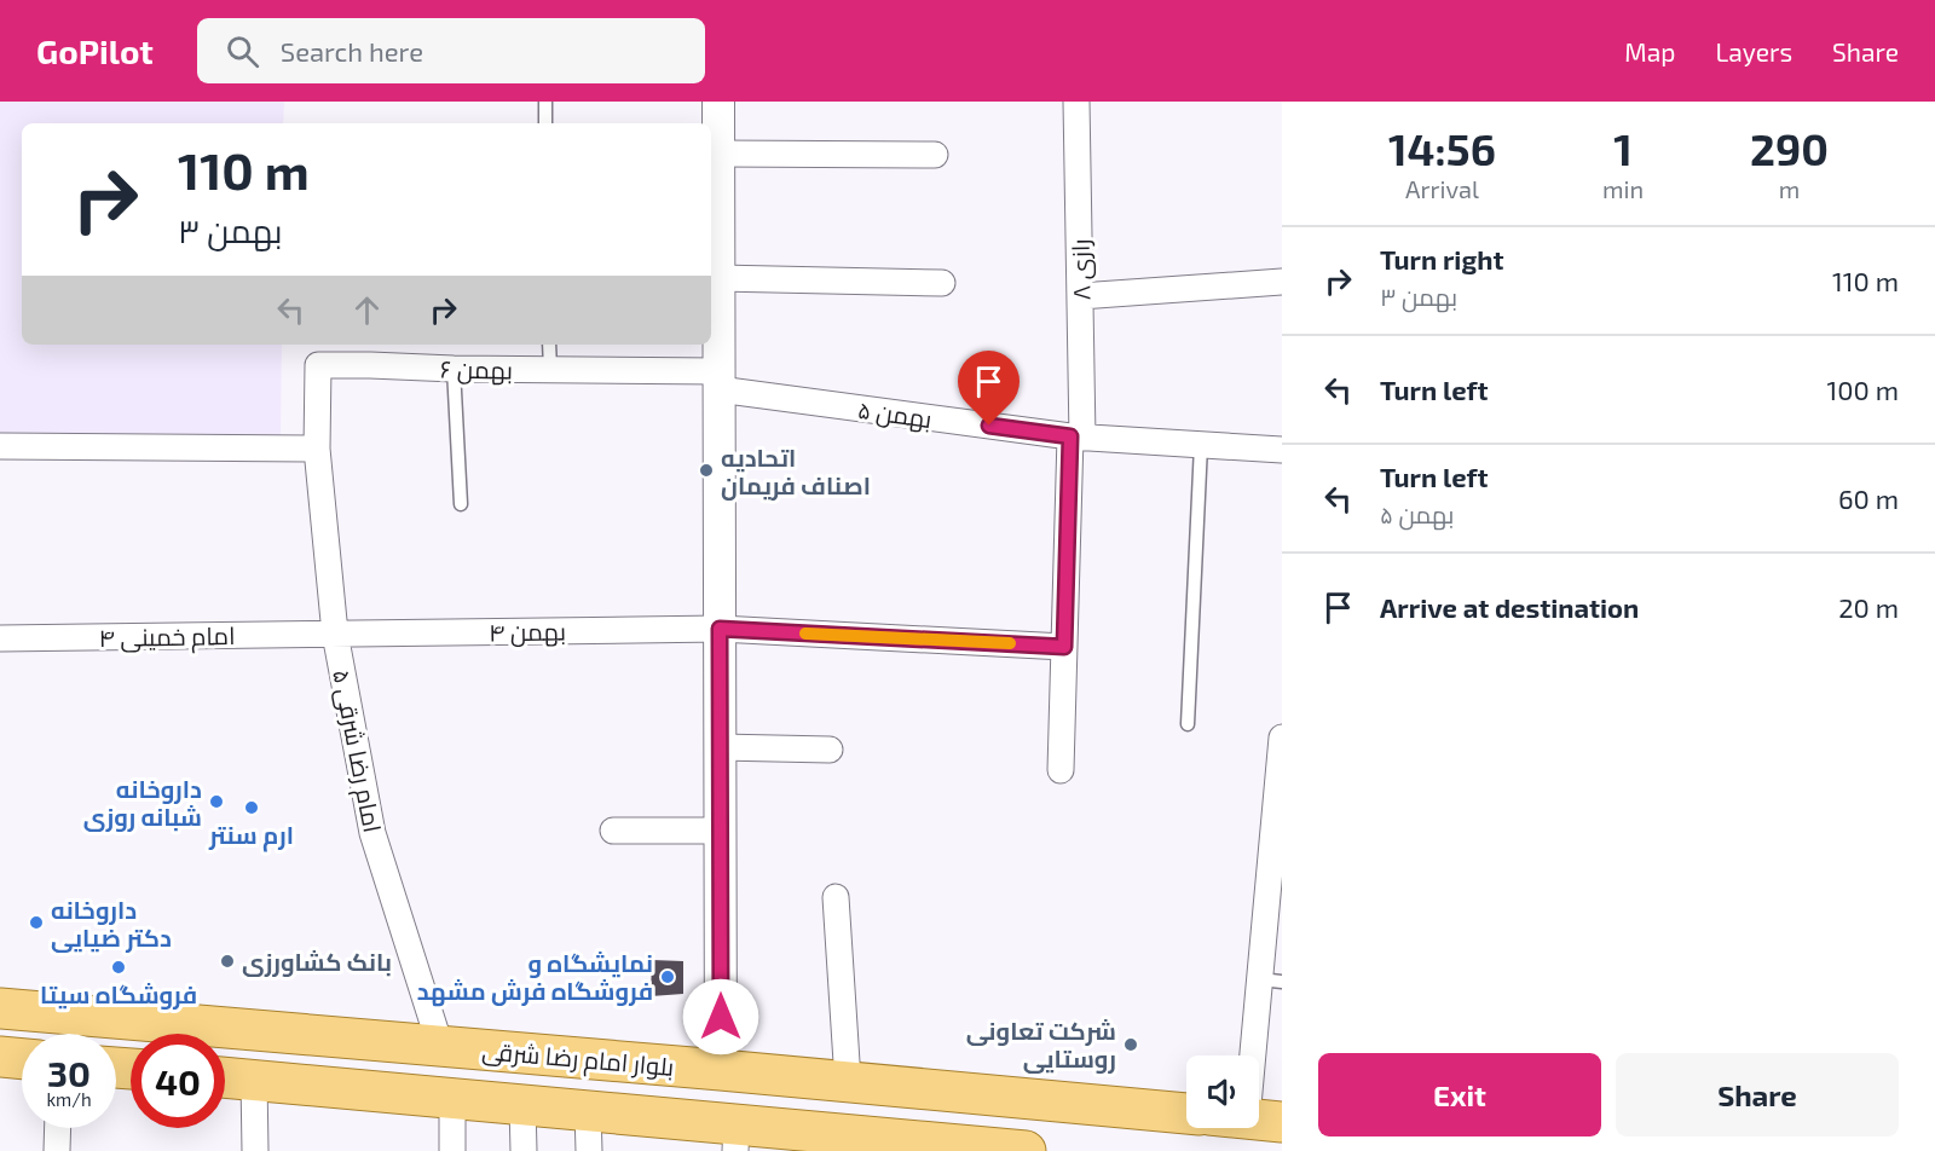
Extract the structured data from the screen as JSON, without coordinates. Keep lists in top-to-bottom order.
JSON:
{
  "streets": {
    "main road": ["بلوار امام رضا شرقی"],
    "street": [
      "رازی ۸",
      "بهمن ۶",
      "بهمن ۵",
      "بهمن ۴",
      "امام خمینی ۴",
      "امام رضا شرقی ۵"
    ]
  },
  "crossings": [
    ["رازی ۸", "بهمن ۵"],
    ["رازی ۸", "بهمن ۴"],
    ["بهمن ۶", "بهمن ۵"],
    ["بهمن ۶", "امام رضا شرقی ۵"],
    ["بهمن ۴", "امام خمینی ۴"],
    ["بهمن ۴", "امام رضا شرقی ۵"],
    ["امام خمینی ۴", "امام رضا شرقی ۵"],
    ["امام رضا شرقی ۵", "بلوار امام رضا شرقی"]
  ],
  "places": [
    "اتحادیه اصناف فریمان",
    "داروخانه شبانه روزی",
    "ارم سنتر",
    "داروخانه دکتر ضیایی",
    "بانک کشاورزی",
    "فروشگاه سیتا",
    "نمایشگاه و فروشگاه فرش مشهد",
    "شرکت تعاونی روستایی"
  ],
  "page": {
    "header": "GoPilot",
    "search": "Search here",
    "nav": ["Map", "Layers", "Share"],
    "eta": [
      "14:56",
      "Arrival",
      "1",
      "min",
      "290",
      "m"
    ],
    "turn": ["110 m", "بهمن ۳"],
    "list": [
      {
        "name": "Turn right",
        "note": "بهمن ۳",
        "value": "110 m"
      },
      {
        "name": "Turn left",
        "value": "100 m"
      },
      {
        "name": "Turn left",
        "note": "بهمن ۵",
        "value": "60 m"
      },
      {
        "name": "Arrive at destination",
        "value": "20 m"
      }
    ],
    "speed": "30 km/h",
    "limit": "40",
    "buttons": ["Exit", "Share"]
  }
}
